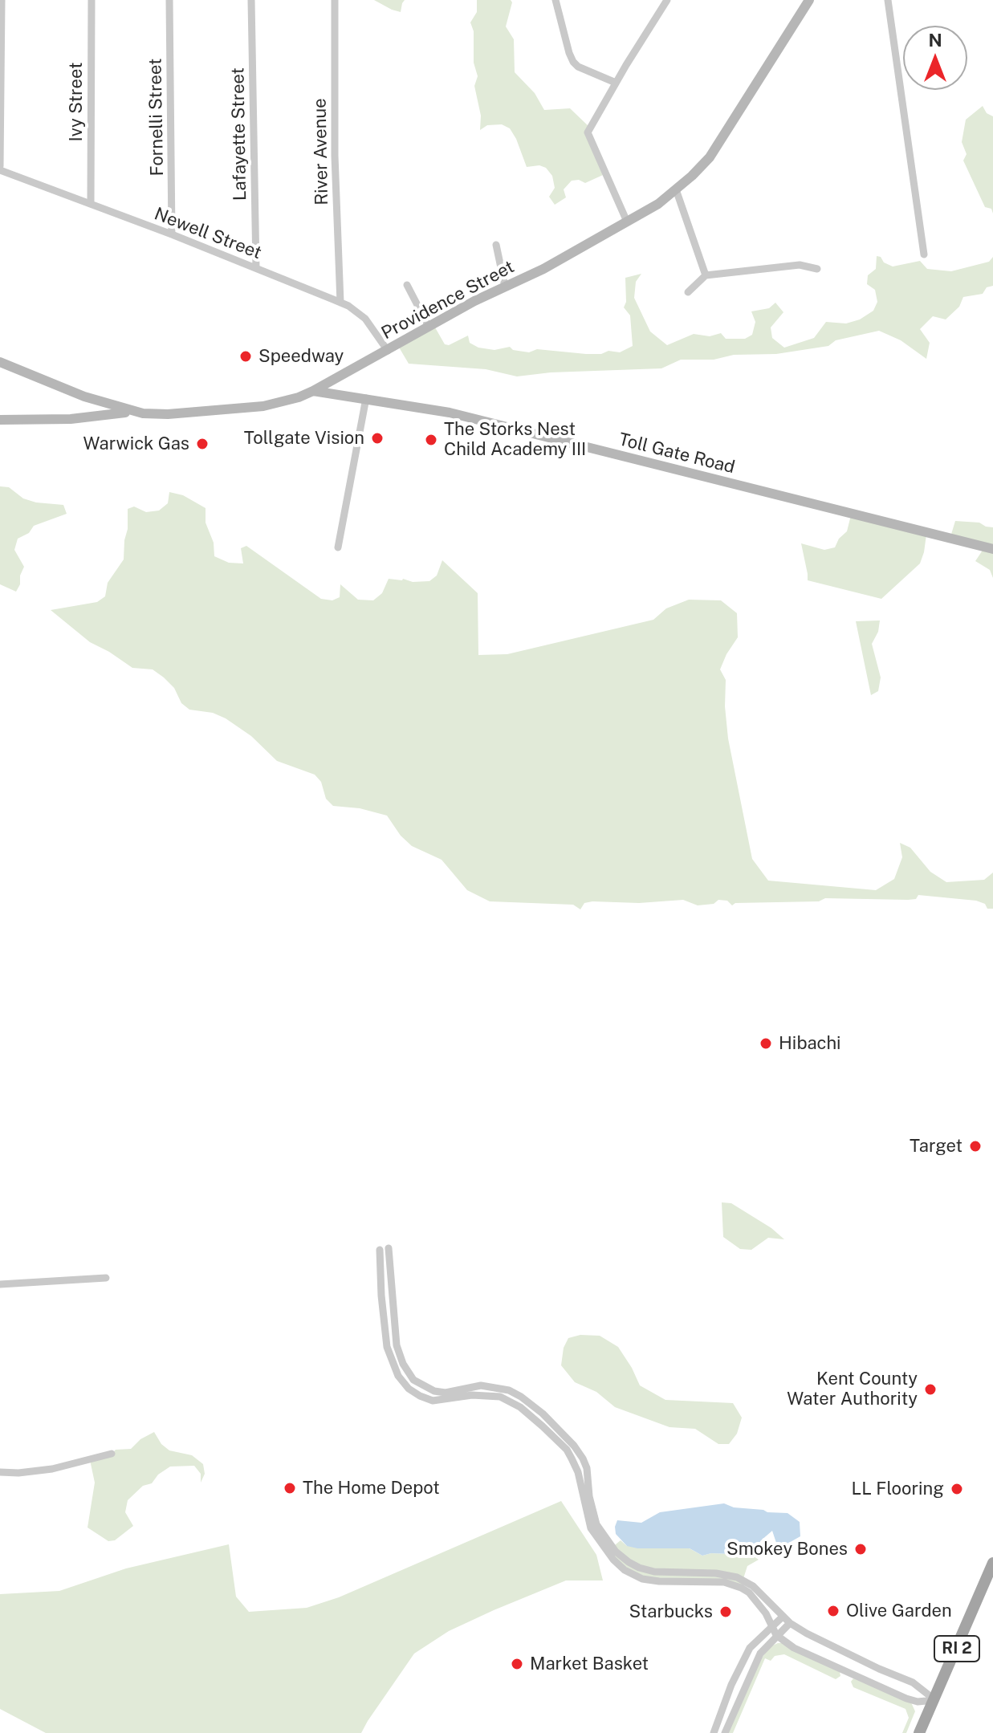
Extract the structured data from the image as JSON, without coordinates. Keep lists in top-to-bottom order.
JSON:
{
  "streets": {
    "main road": ["Providence Street", "Toll Gate Road", "RI 2"],
    "street": [
      "Ivy Street",
      "Fornelli Street",
      "Lafayette Street",
      "River Avenue",
      "Newell Street"
    ]
  },
  "crossings": [
    ["Ivy Street", "Newell Street"],
    ["Fornelli Street", "Newell Street"],
    ["Lafayette Street", "Newell Street"],
    ["River Avenue", "Newell Street"],
    ["Newell Street", "Providence Street"],
    ["Providence Street", "Toll Gate Road"]
  ],
  "places": [
    "Speedway",
    "Tollgate Vision",
    "The Storks Nest Child Academy III",
    "Warwick Gas",
    "Hibachi",
    "Target",
    "Kent County Water Authority",
    "The Home Depot",
    "LL Flooring",
    "Smokey Bones",
    "Olive Garden",
    "Starbucks",
    "Market Basket"
  ],
  "north": "top"
}
